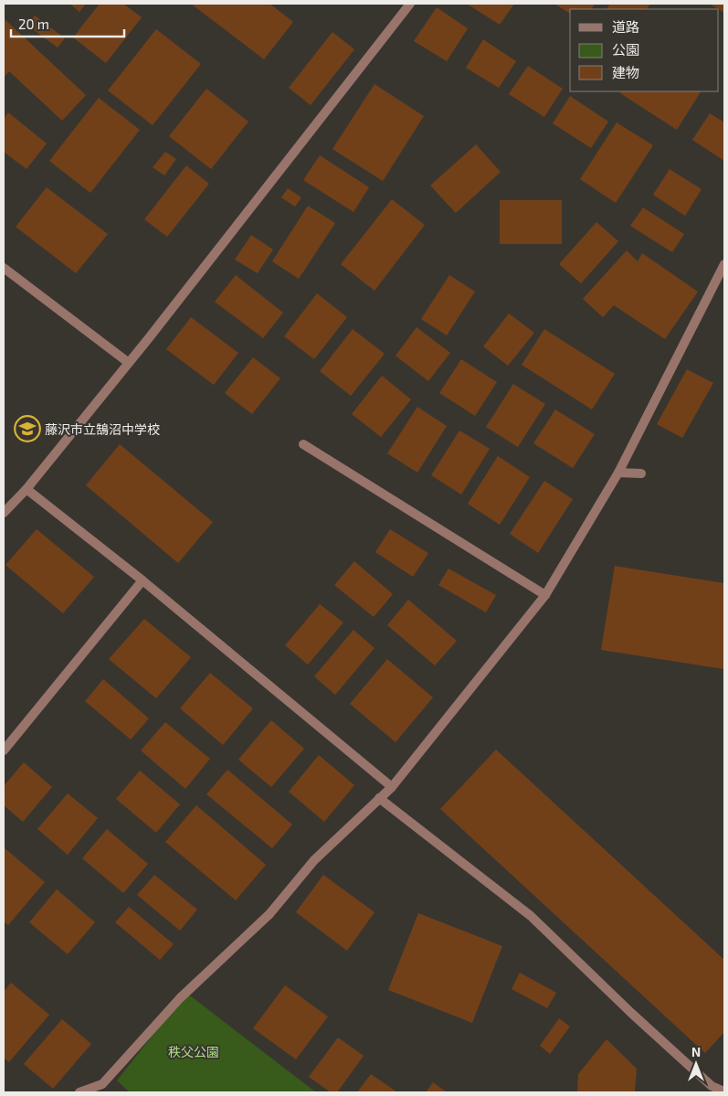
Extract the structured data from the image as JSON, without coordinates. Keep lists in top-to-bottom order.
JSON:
{
  "parks": ["秩父公園"],
  "places": {
    "school or university": ["藤沢市立鵠沼中学校"]
  },
  "legend": ["道路", "公園", "建物"],
  "scale_bar": "20 m",
  "north": "top"
}
